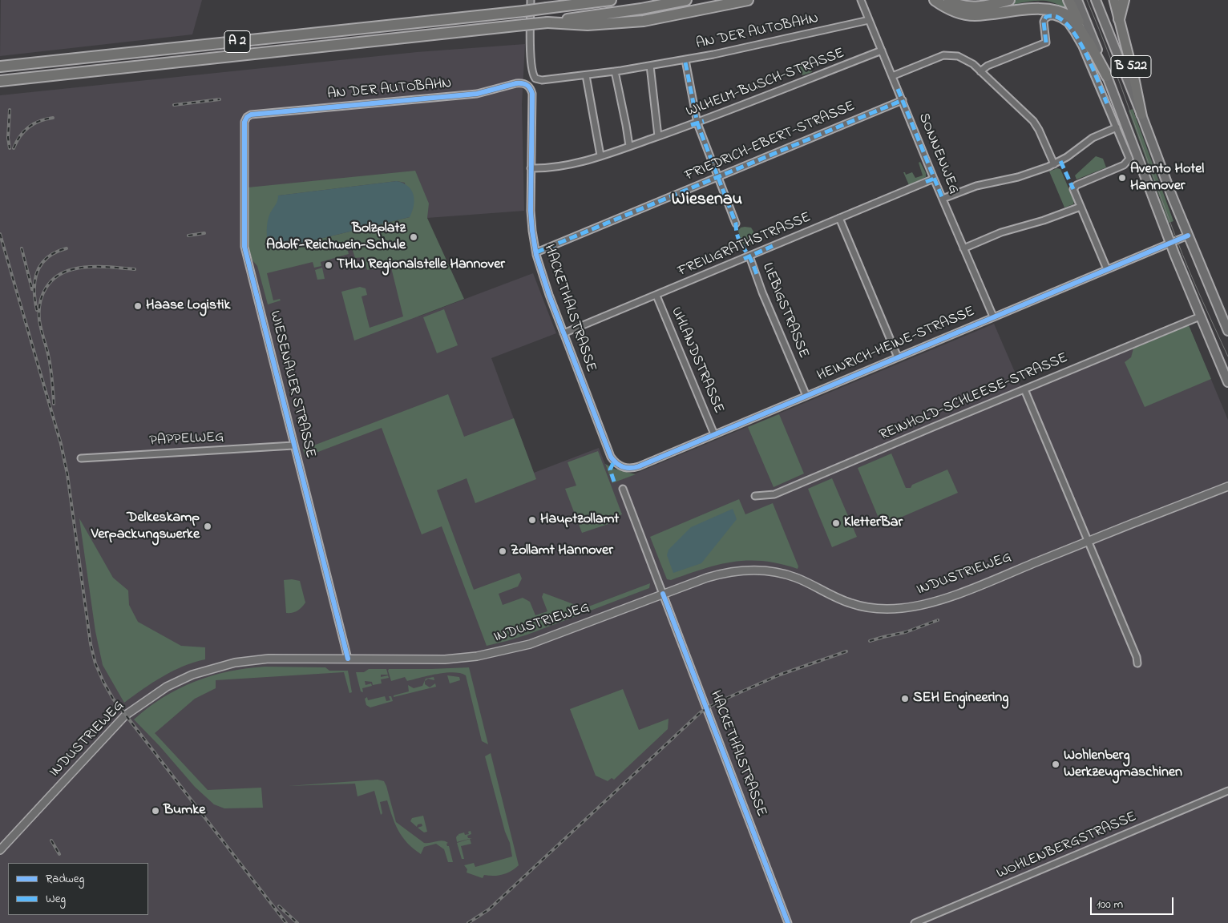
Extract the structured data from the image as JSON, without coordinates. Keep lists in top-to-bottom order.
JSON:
{
  "streets": {
    "highway": ["A 2", "B 522"],
    "street": [
      "AN DER AUTOBAHN",
      "WILHELM-BUSCH-STRASSE",
      "FRIEDRICH-EBERT-STRASSE",
      "SONNENWEG",
      "FREILIGRATHSTRASSE",
      "HACKETHALSTRASSE",
      "LIEBIGSTRASSE",
      "HEINRICH-HEINE-STRASSE",
      "UHLANDSTRASSE",
      "WIESENAUER STRASSE",
      "REINHOLD-SCHLEESE-STRASSE",
      "PAPPELWEG",
      "INDUSTRIEWEG",
      "WOHLENBERGSTRASSE"
    ]
  },
  "crossings": [
    ["AN DER AUTOBAHN", "SONNENWEG"],
    ["AN DER AUTOBAHN", "HACKETHALSTRASSE"],
    ["AN DER AUTOBAHN", "WIESENAUER STRASSE"],
    ["B 522", "HEINRICH-HEINE-STRASSE"],
    ["WILHELM-BUSCH-STRASSE", "SONNENWEG"],
    ["WILHELM-BUSCH-STRASSE", "HACKETHALSTRASSE"],
    ["FRIEDRICH-EBERT-STRASSE", "SONNENWEG"],
    ["FRIEDRICH-EBERT-STRASSE", "HACKETHALSTRASSE"],
    ["SONNENWEG", "FREILIGRATHSTRASSE"],
    ["SONNENWEG", "HEINRICH-HEINE-STRASSE"],
    ["FREILIGRATHSTRASSE", "HACKETHALSTRASSE"],
    ["FREILIGRATHSTRASSE", "LIEBIGSTRASSE"],
    ["FREILIGRATHSTRASSE", "UHLANDSTRASSE"],
    ["HACKETHALSTRASSE", "HEINRICH-HEINE-STRASSE"],
    ["HACKETHALSTRASSE", "INDUSTRIEWEG"],
    ["LIEBIGSTRASSE", "HEINRICH-HEINE-STRASSE"],
    ["HEINRICH-HEINE-STRASSE", "UHLANDSTRASSE"],
    ["WIESENAUER STRASSE", "PAPPELWEG"],
    ["WIESENAUER STRASSE", "INDUSTRIEWEG"]
  ],
  "districts": ["Wiesenau"],
  "places": [
    "Avento Hotel Hannover",
    "Bolzplatz Adolf-Reichwein-Schule",
    "THW Regionalstelle Hannover",
    "Haase Logistik",
    "Hauptzollamt",
    "KletterBar",
    "Delkeskamp Verpackungswerke",
    "Zollamt Hannover",
    "SEH Engineering",
    "Wohlenberg Werkzeugmaschinen",
    "Bumke"
  ],
  "legend": ["Radweg", "Weg"],
  "scale_bar": "100 m"
}
